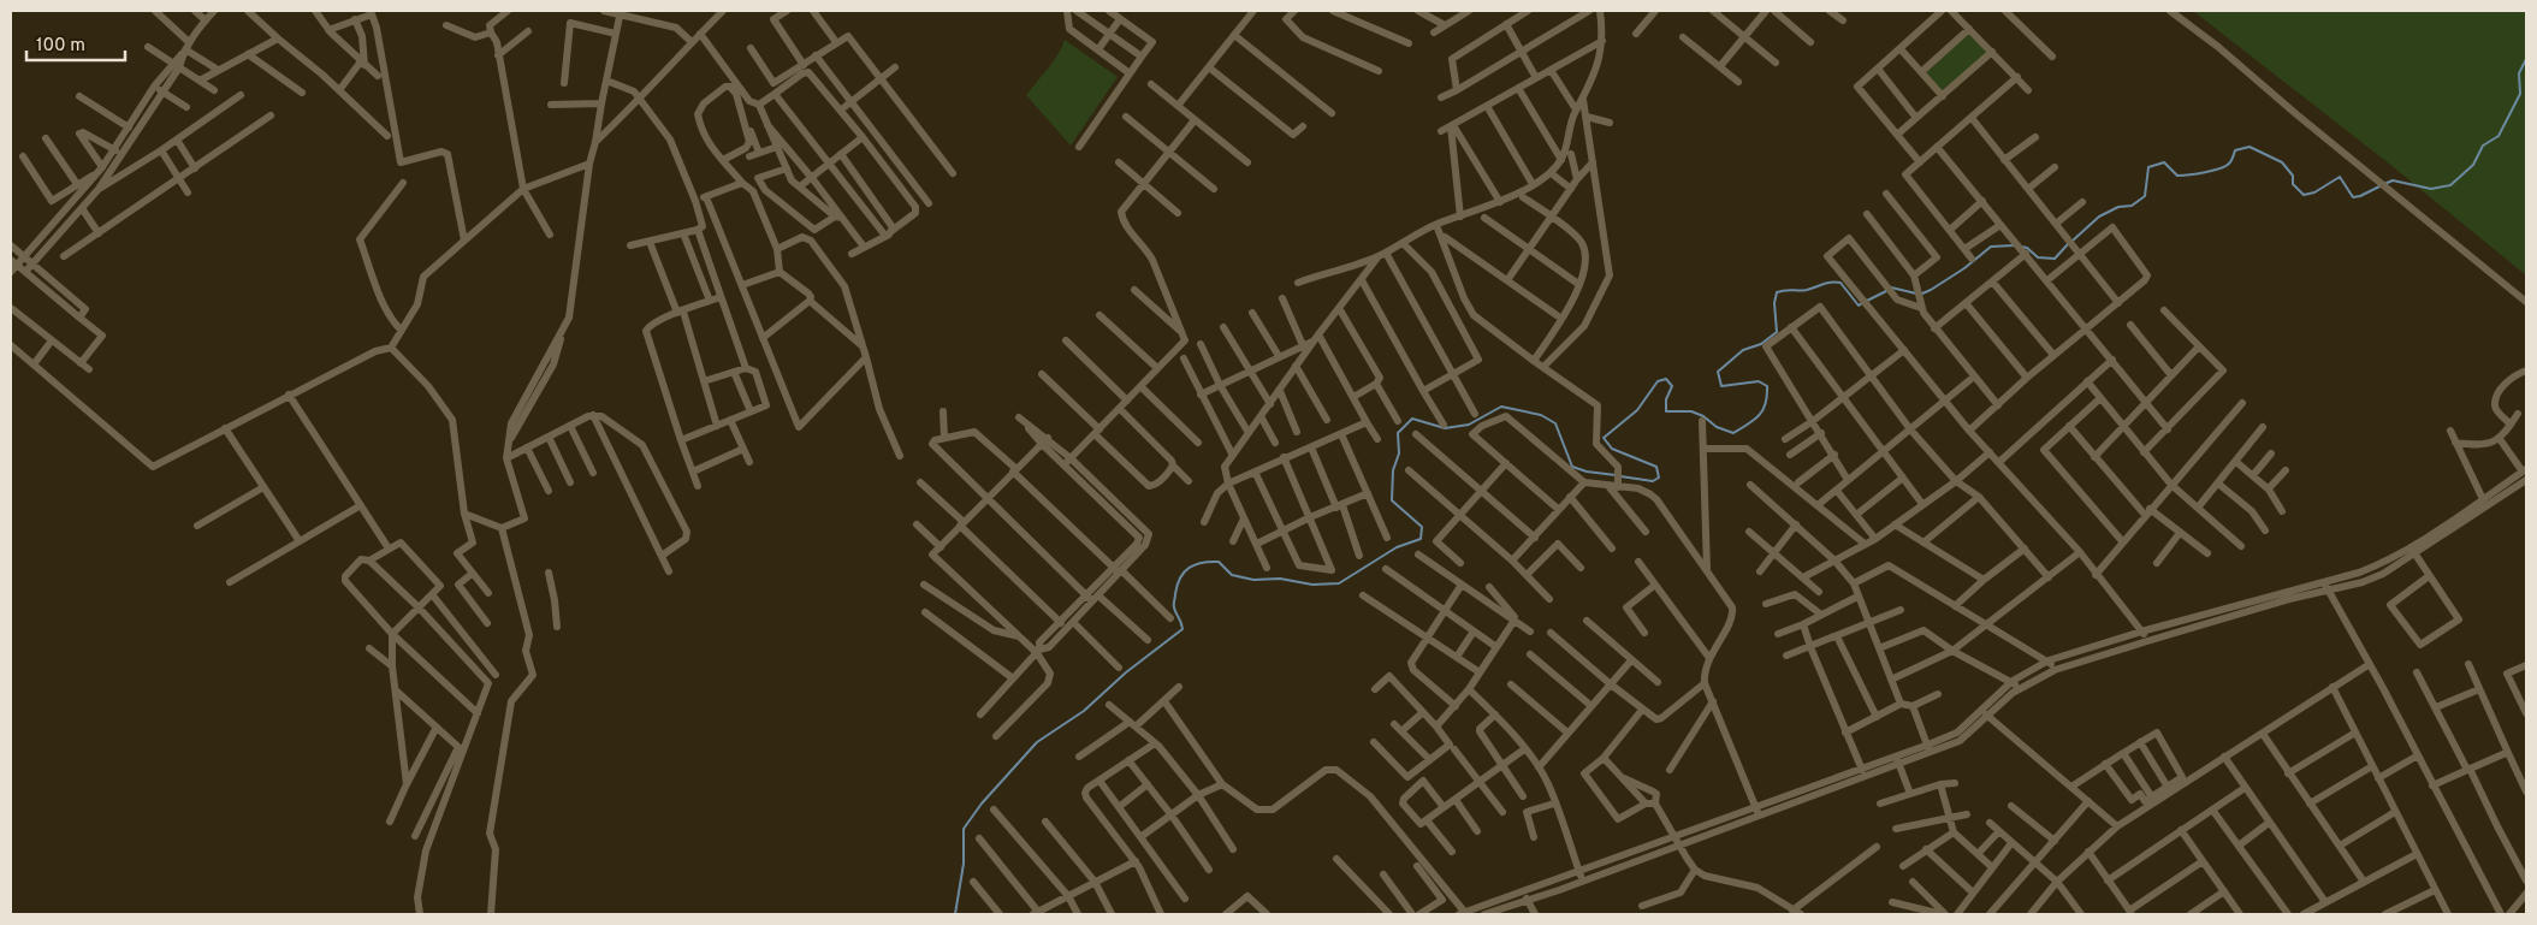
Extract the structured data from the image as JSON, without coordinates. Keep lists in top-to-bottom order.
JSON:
{
  "scale_bar": "100 m"
}
